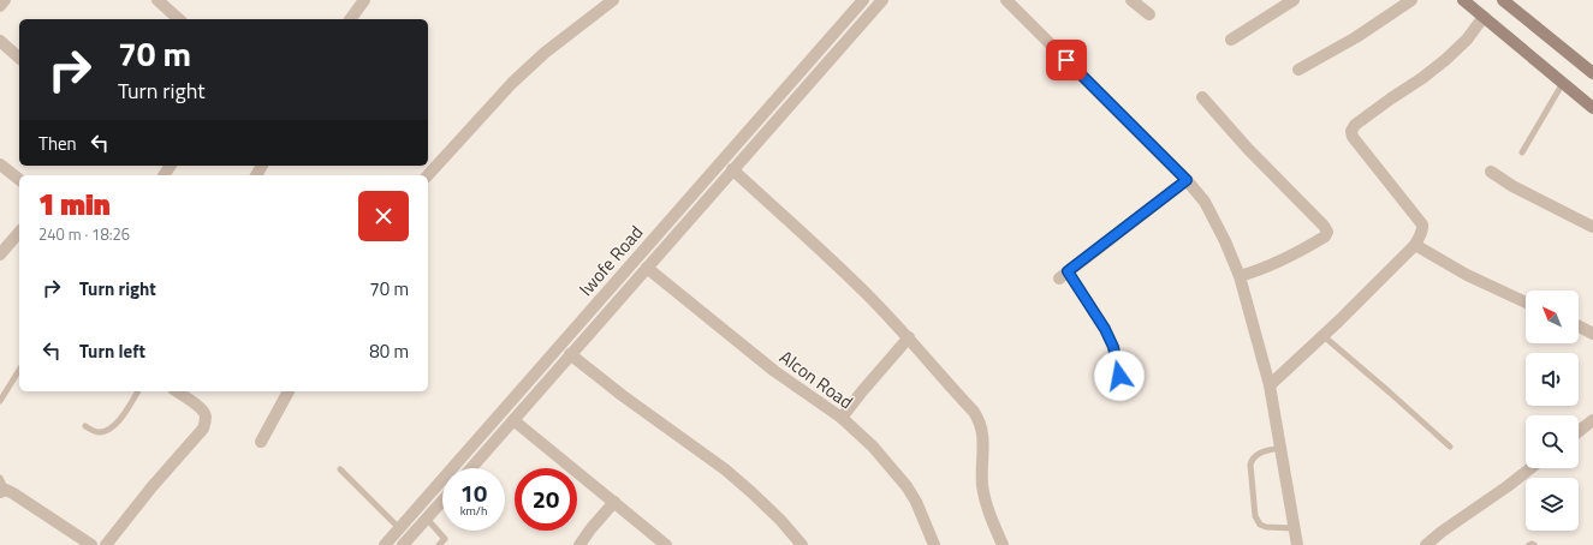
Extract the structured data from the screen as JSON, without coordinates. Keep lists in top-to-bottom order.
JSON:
{
  "streets": {
    "street": ["Iwofe Road", "Alcon Road"]
  },
  "crossings": [
    ["Iwofe Road", "Alcon Road"]
  ],
  "north": "top left",
  "page": {
    "turn": ["70 m", "Turn right"],
    "then": "Then",
    "heading": ["1 min", "240 m · 18:26"],
    "list": [
      {
        "name": "Turn right",
        "value": "70 m"
      },
      {
        "name": "Turn left",
        "value": "80 m"
      }
    ],
    "speed": "10 km/h",
    "limit": "20"
  }
}
